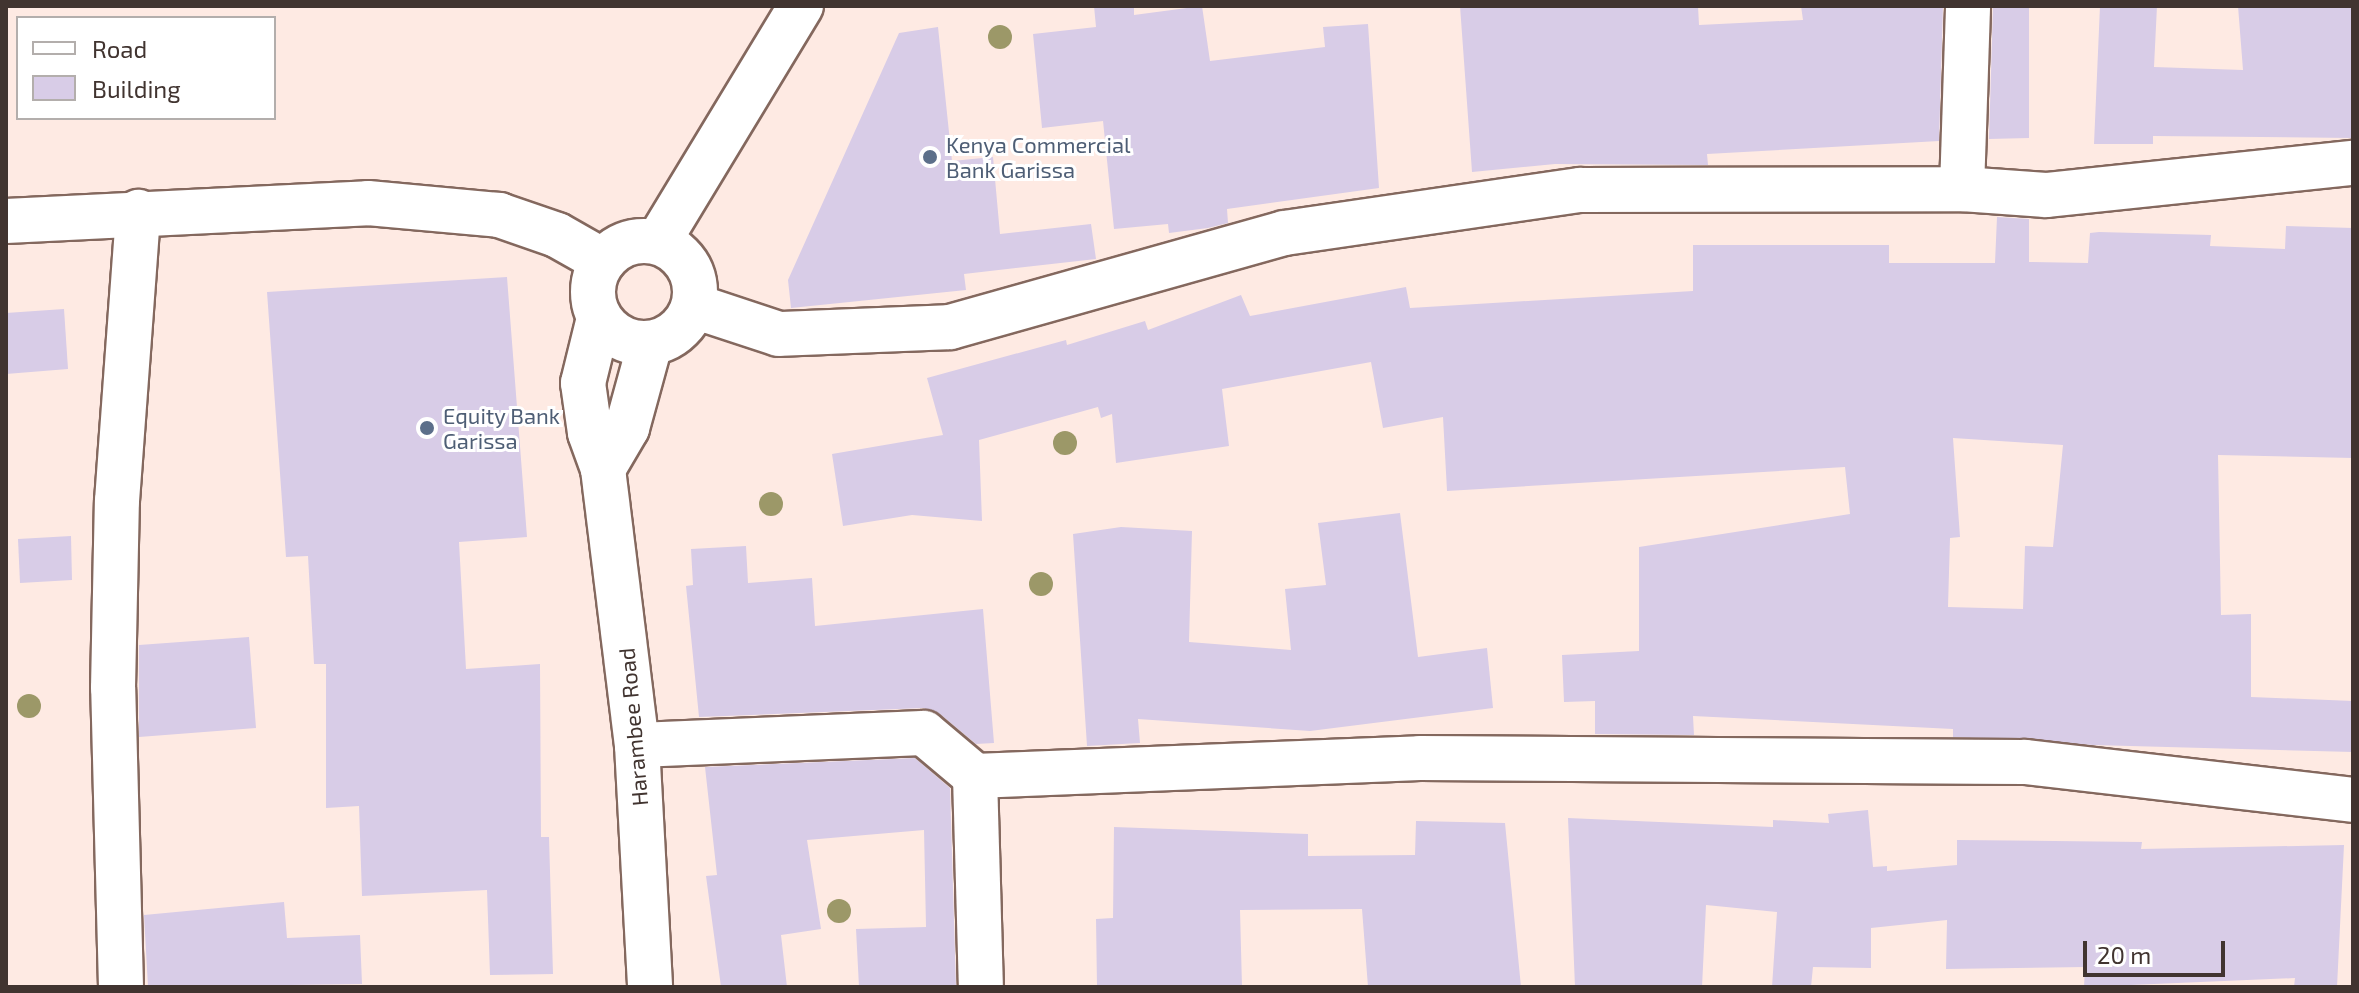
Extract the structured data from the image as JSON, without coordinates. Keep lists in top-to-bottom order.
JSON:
{
  "streets": {
    "street": ["Harambee Road"]
  },
  "places": ["Kenya Commercial Bank Garissa", "Equity Bank Garissa"],
  "legend": ["Road", "Building"],
  "scale_bar": "20 m"
}
